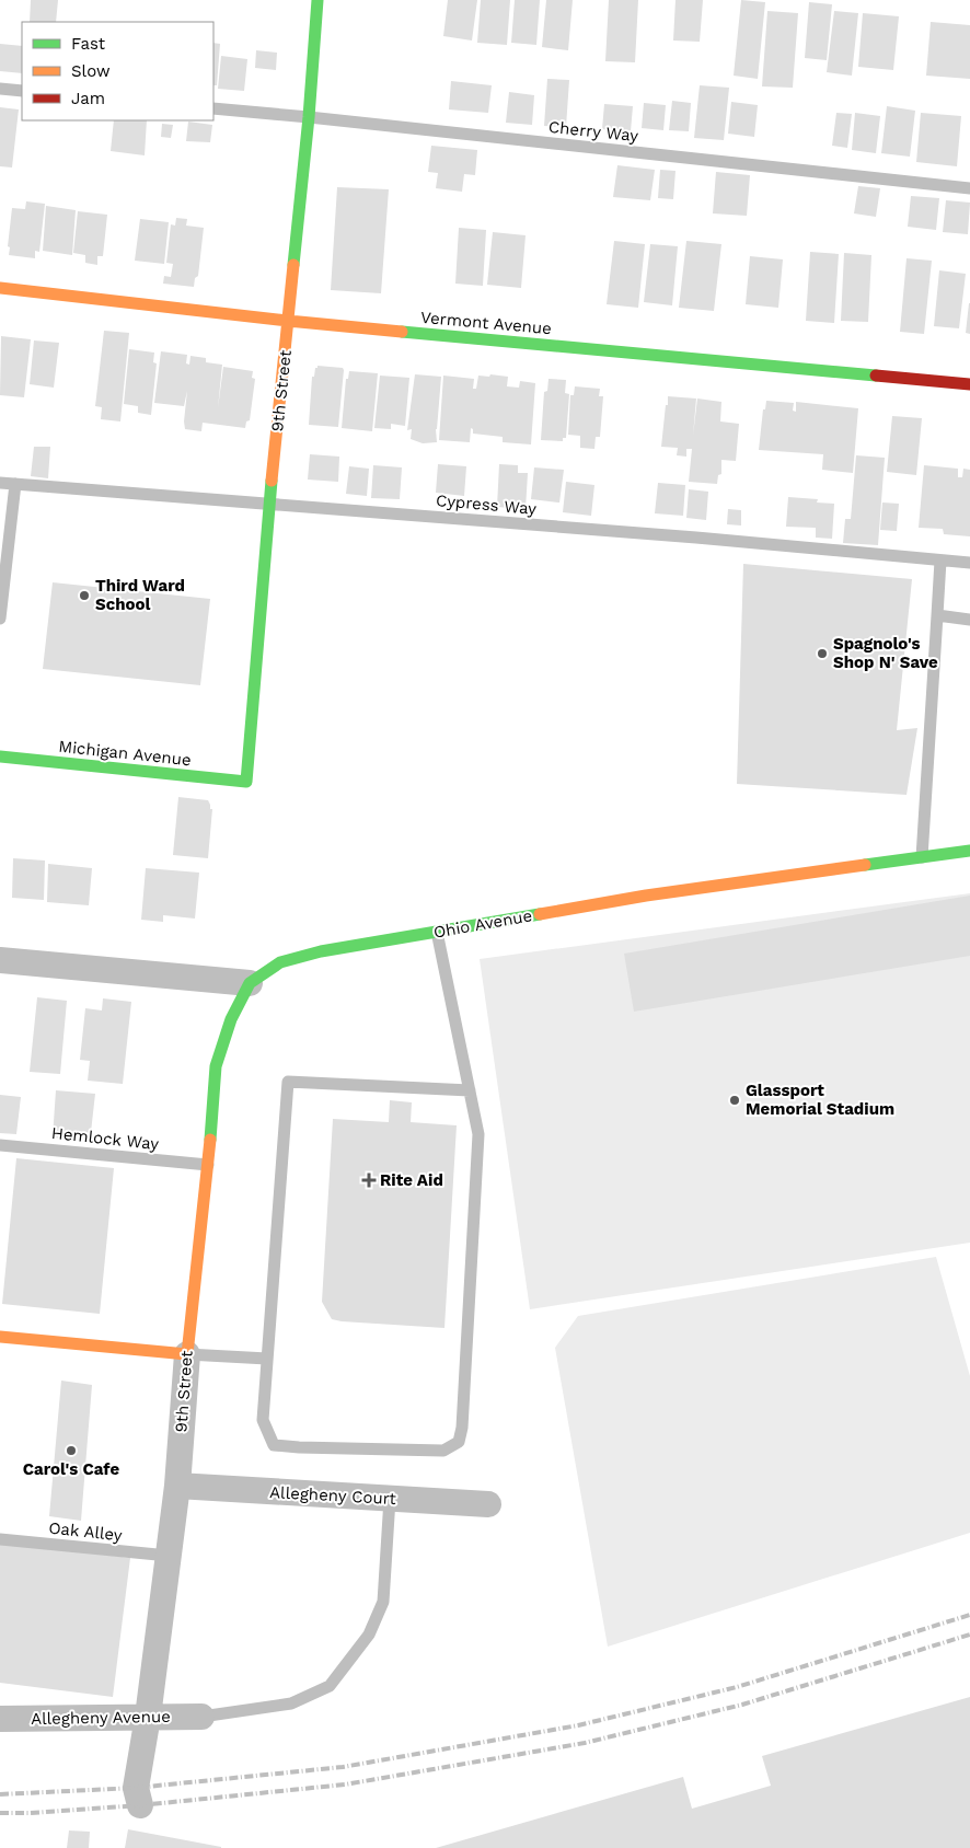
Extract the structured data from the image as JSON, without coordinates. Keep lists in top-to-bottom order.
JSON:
{
  "streets": {
    "street": [
      "Vermont Avenue",
      "9th Street",
      "Michigan Avenue",
      "Ohio Avenue",
      "Allegheny Court",
      "Allegheny Avenue"
    ],
    "lane": [
      "Cherry Way",
      "Cypress Way",
      "Hemlock Way",
      "Oak Alley"
    ]
  },
  "crossings": [
    ["Cherry Way", "9th Street"],
    ["Vermont Avenue", "9th Street"],
    ["9th Street", "Cypress Way"],
    ["9th Street", "Michigan Avenue"],
    ["9th Street", "Ohio Avenue"],
    ["9th Street", "Hemlock Way"],
    ["9th Street", "Allegheny Court"],
    ["9th Street", "Oak Alley"],
    ["9th Street", "Allegheny Avenue"]
  ],
  "places": {
    "other": [
      "Third Ward School",
      "Spagnolo's Shop N' Save",
      "Glassport Memorial Stadium",
      "Carol's Cafe"
    ],
    "health": ["Rite Aid"]
  },
  "legend": ["Fast", "Slow", "Jam"]
}
